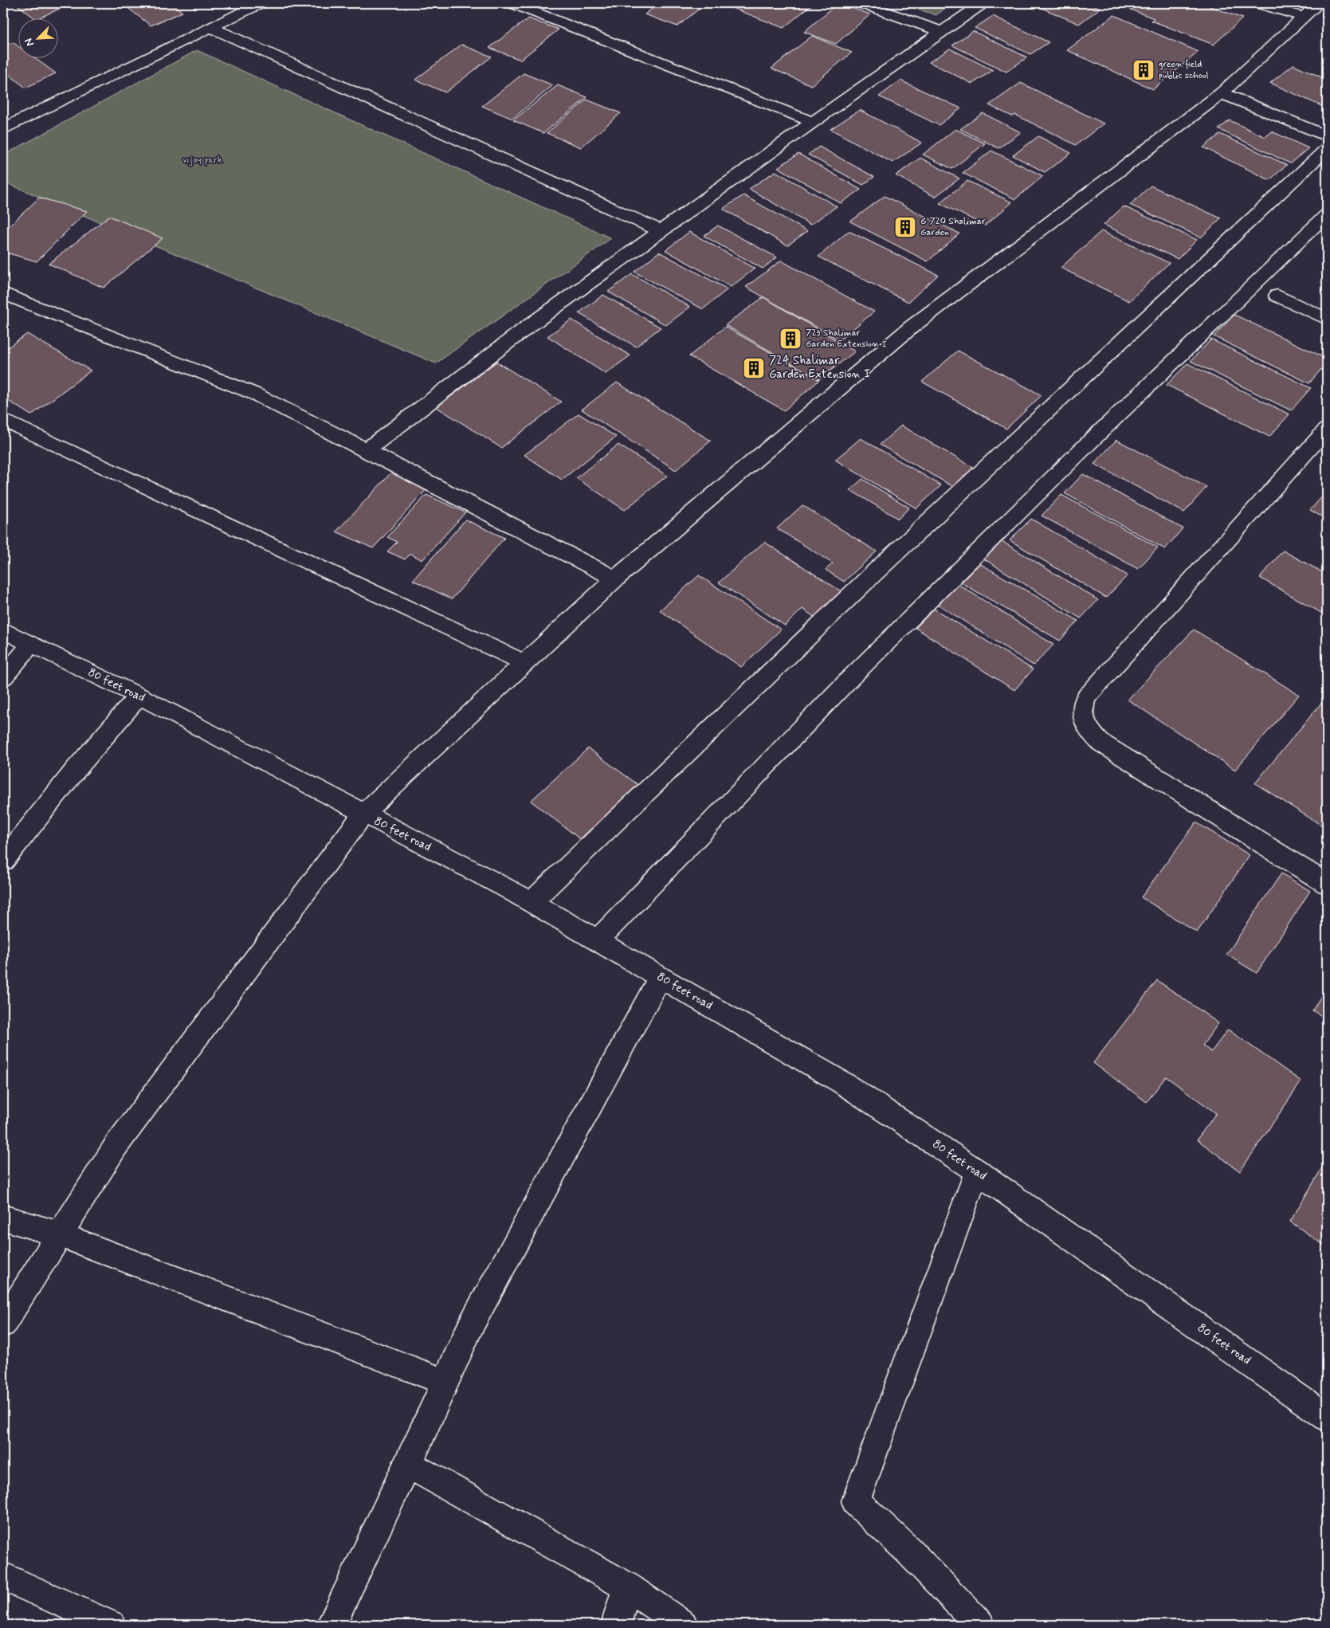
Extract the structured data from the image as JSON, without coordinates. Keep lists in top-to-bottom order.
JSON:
{
  "streets": {
    "street": ["80 feet road"]
  },
  "parks": ["vijay park"],
  "places": {
    "building": [
      "green field public school",
      "G 720 Shalimar Garden",
      "723 Shalimar Garden Extension I",
      "724 Shalimar Garden Extension I"
    ]
  },
  "north": "bottom left"
}
